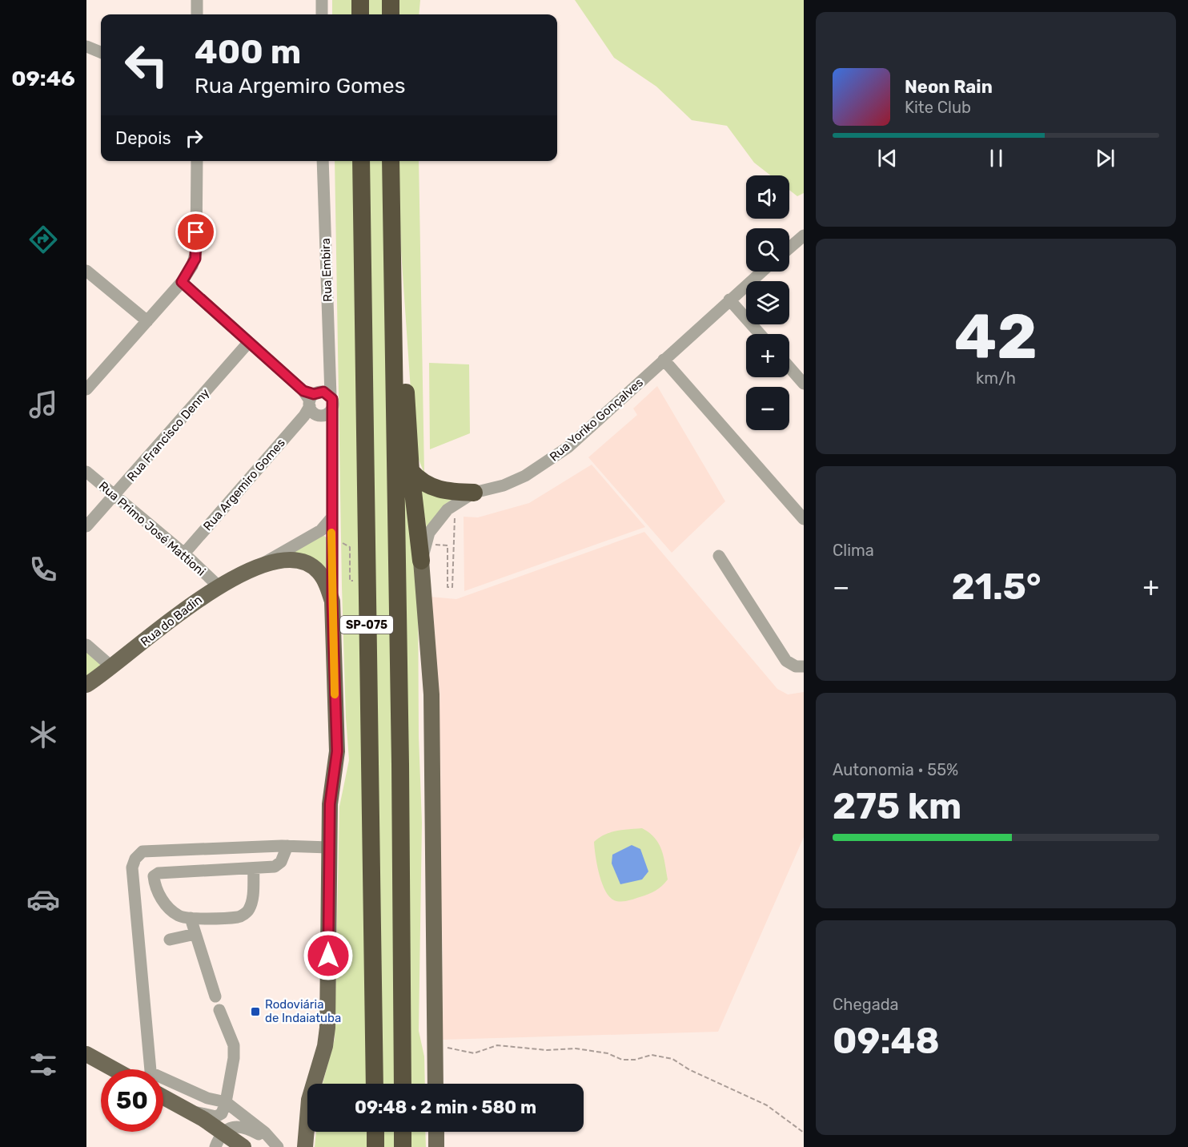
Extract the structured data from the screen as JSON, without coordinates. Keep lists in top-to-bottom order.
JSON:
{
  "streets": {
    "highway": ["SP-075"],
    "main road": ["Rua do Badin"],
    "street": [
      "Rua Embira",
      "Rua Yoriko Gonçalves",
      "Rua Francisco Denny",
      "Rua Argemiro Gomes",
      "Rua Primo José Mattioni"
    ]
  },
  "crossings": [
    ["Rua Embira", "Rua Argemiro Gomes"],
    ["Rua Francisco Denny", "Rua Primo José Mattioni"],
    ["Rua Argemiro Gomes", "Rua Primo José Mattioni"],
    ["Rua Primo José Mattioni", "Rua do Badin"]
  ],
  "places": {
    "transit": ["Rodoviária de Indaiatuba"]
  },
  "page": {
    "tabs": "09:46",
    "turn": ["400 m", "Rua Argemiro Gomes"],
    "song": ["Neon Rain", "Kite Club"],
    "then": "Depois",
    "map_buttons": ["+", "−"],
    "tile": [
      ["42", "km/h"],
      "Clima",
      ["Autonomia · 55%", "275 km"],
      ["Chegada", "09:48"]
    ],
    "heat": ["−", "21.5°", "+"],
    "limit": "50",
    "trip": "09:48 · 2 min · 580 m"
  }
}
